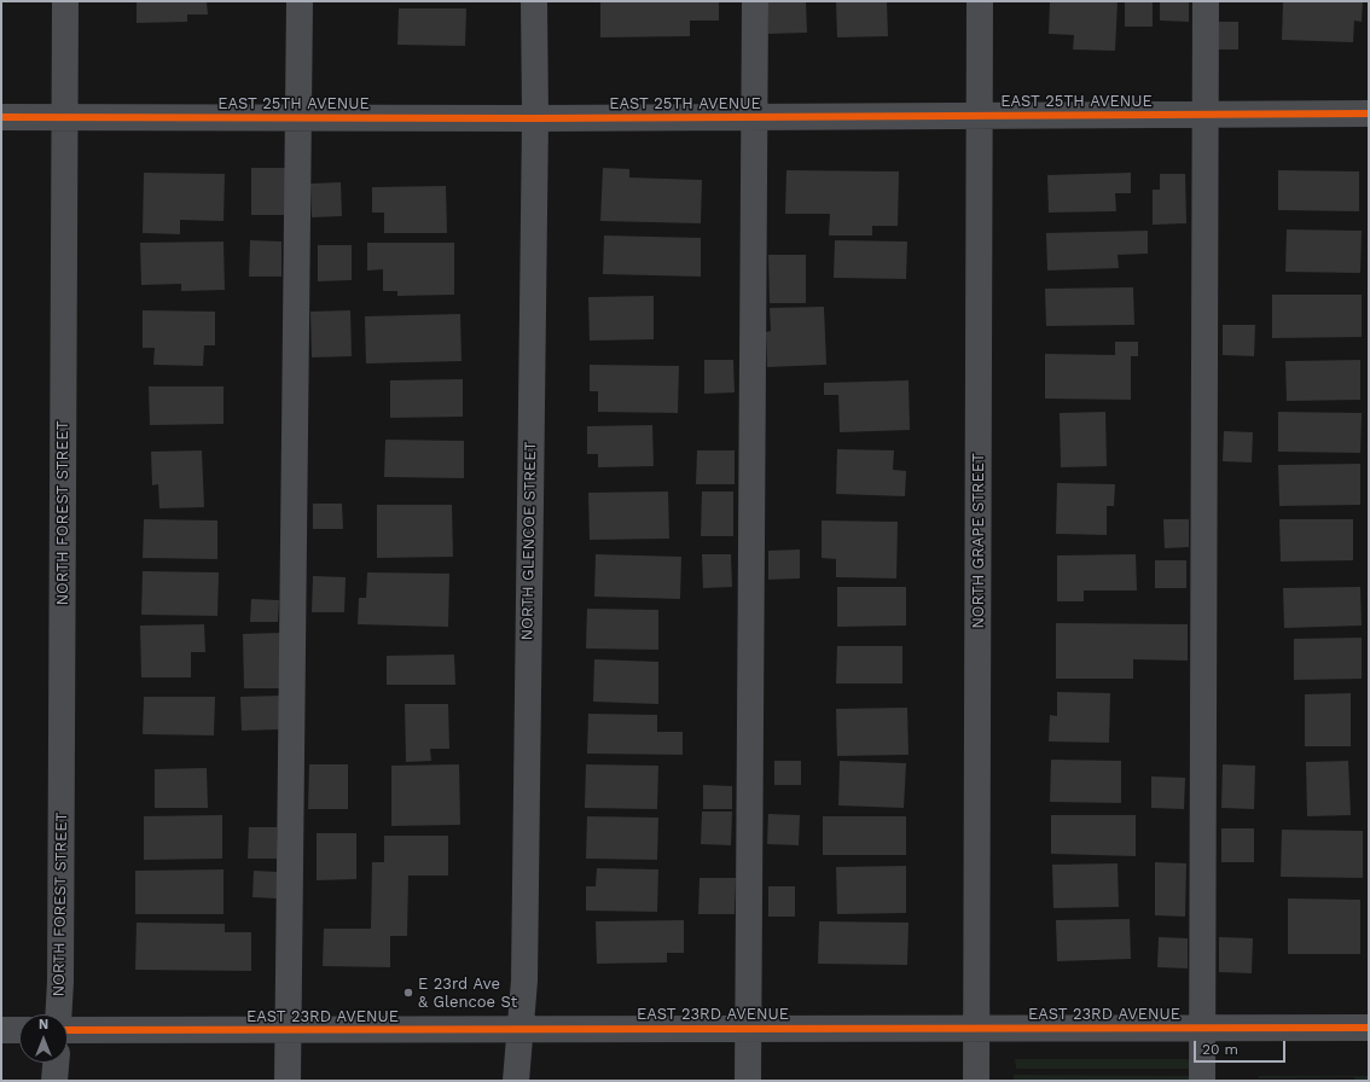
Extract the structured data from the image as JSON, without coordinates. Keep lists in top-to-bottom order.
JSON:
{
  "streets": {
    "street": [
      "EAST 25TH AVENUE",
      "NORTH FOREST STREET",
      "NORTH GLENCOE STREET",
      "NORTH GRAPE STREET",
      "EAST 23RD AVENUE"
    ]
  },
  "crossings": [
    ["EAST 25TH AVENUE", "NORTH FOREST STREET"],
    ["EAST 25TH AVENUE", "NORTH GLENCOE STREET"],
    ["EAST 25TH AVENUE", "NORTH GRAPE STREET"],
    ["NORTH GLENCOE STREET", "EAST 23RD AVENUE"],
    ["NORTH GRAPE STREET", "EAST 23RD AVENUE"]
  ],
  "places": ["E 23rd Ave & Glencoe St"],
  "scale_bar": "20 m",
  "north": "top"
}
